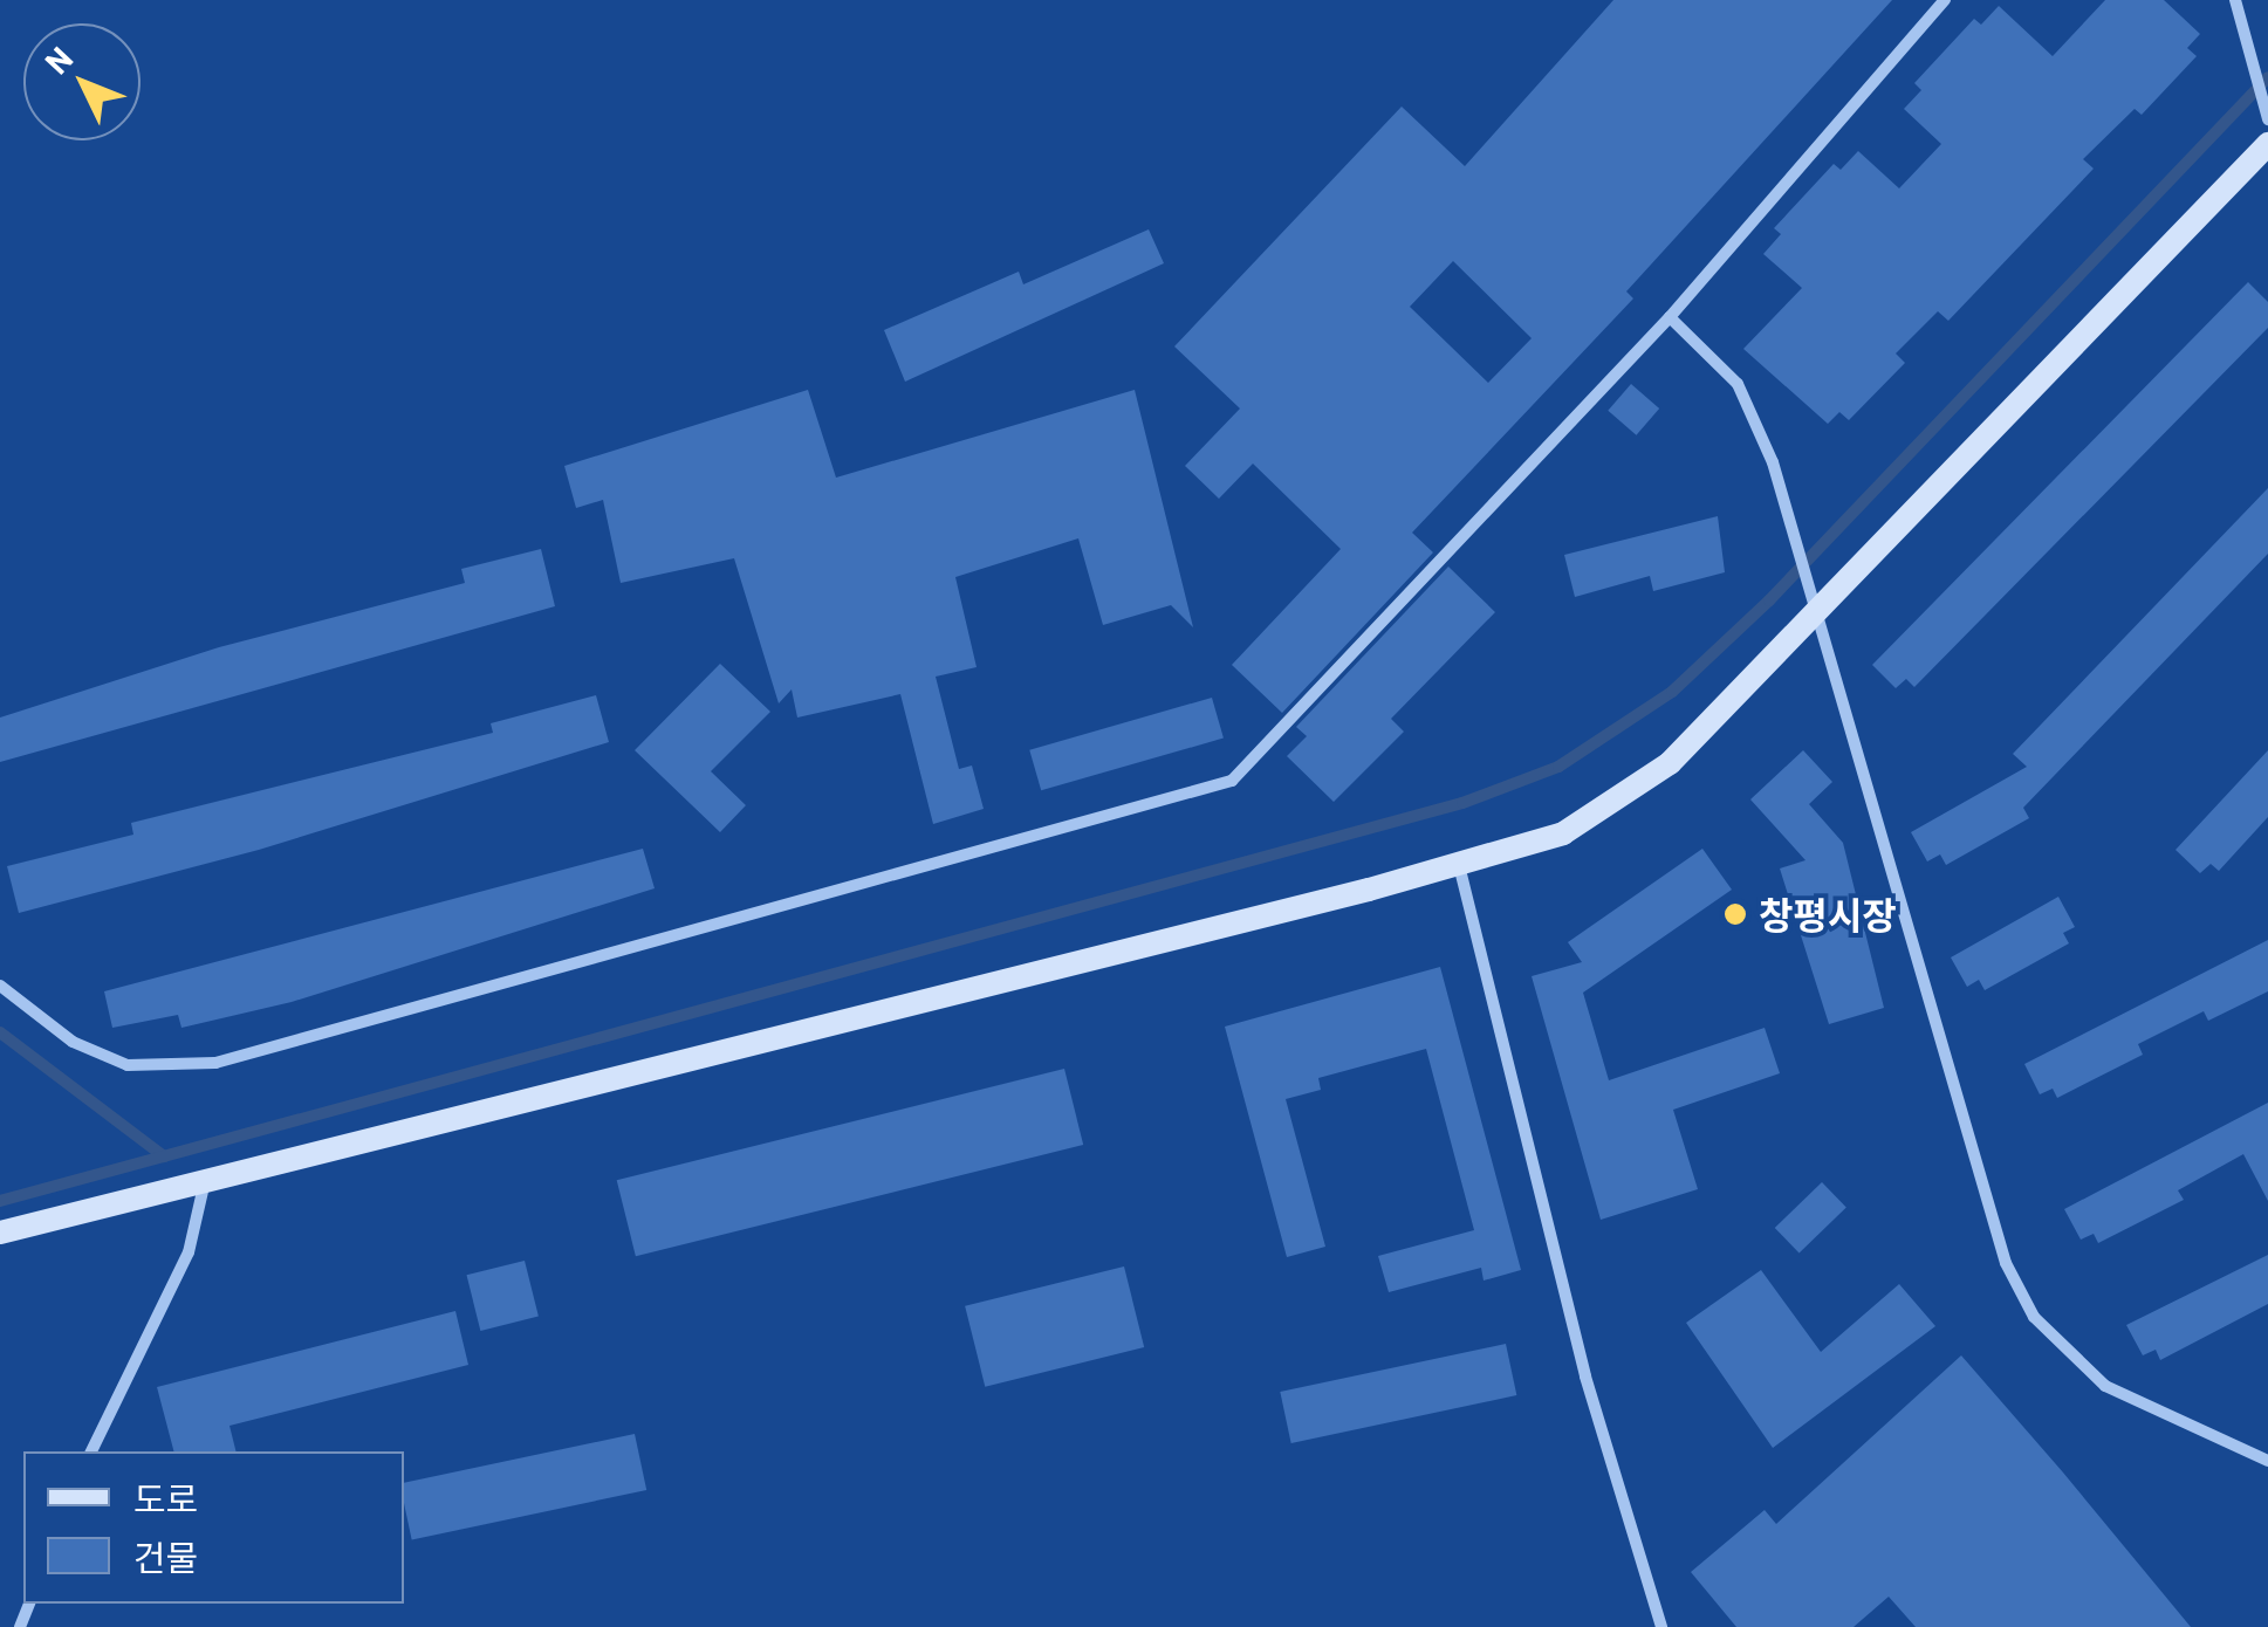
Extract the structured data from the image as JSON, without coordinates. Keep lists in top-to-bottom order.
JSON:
{
  "places": ["창평시장"],
  "legend": ["도로", "건물"],
  "north": "top left"
}
